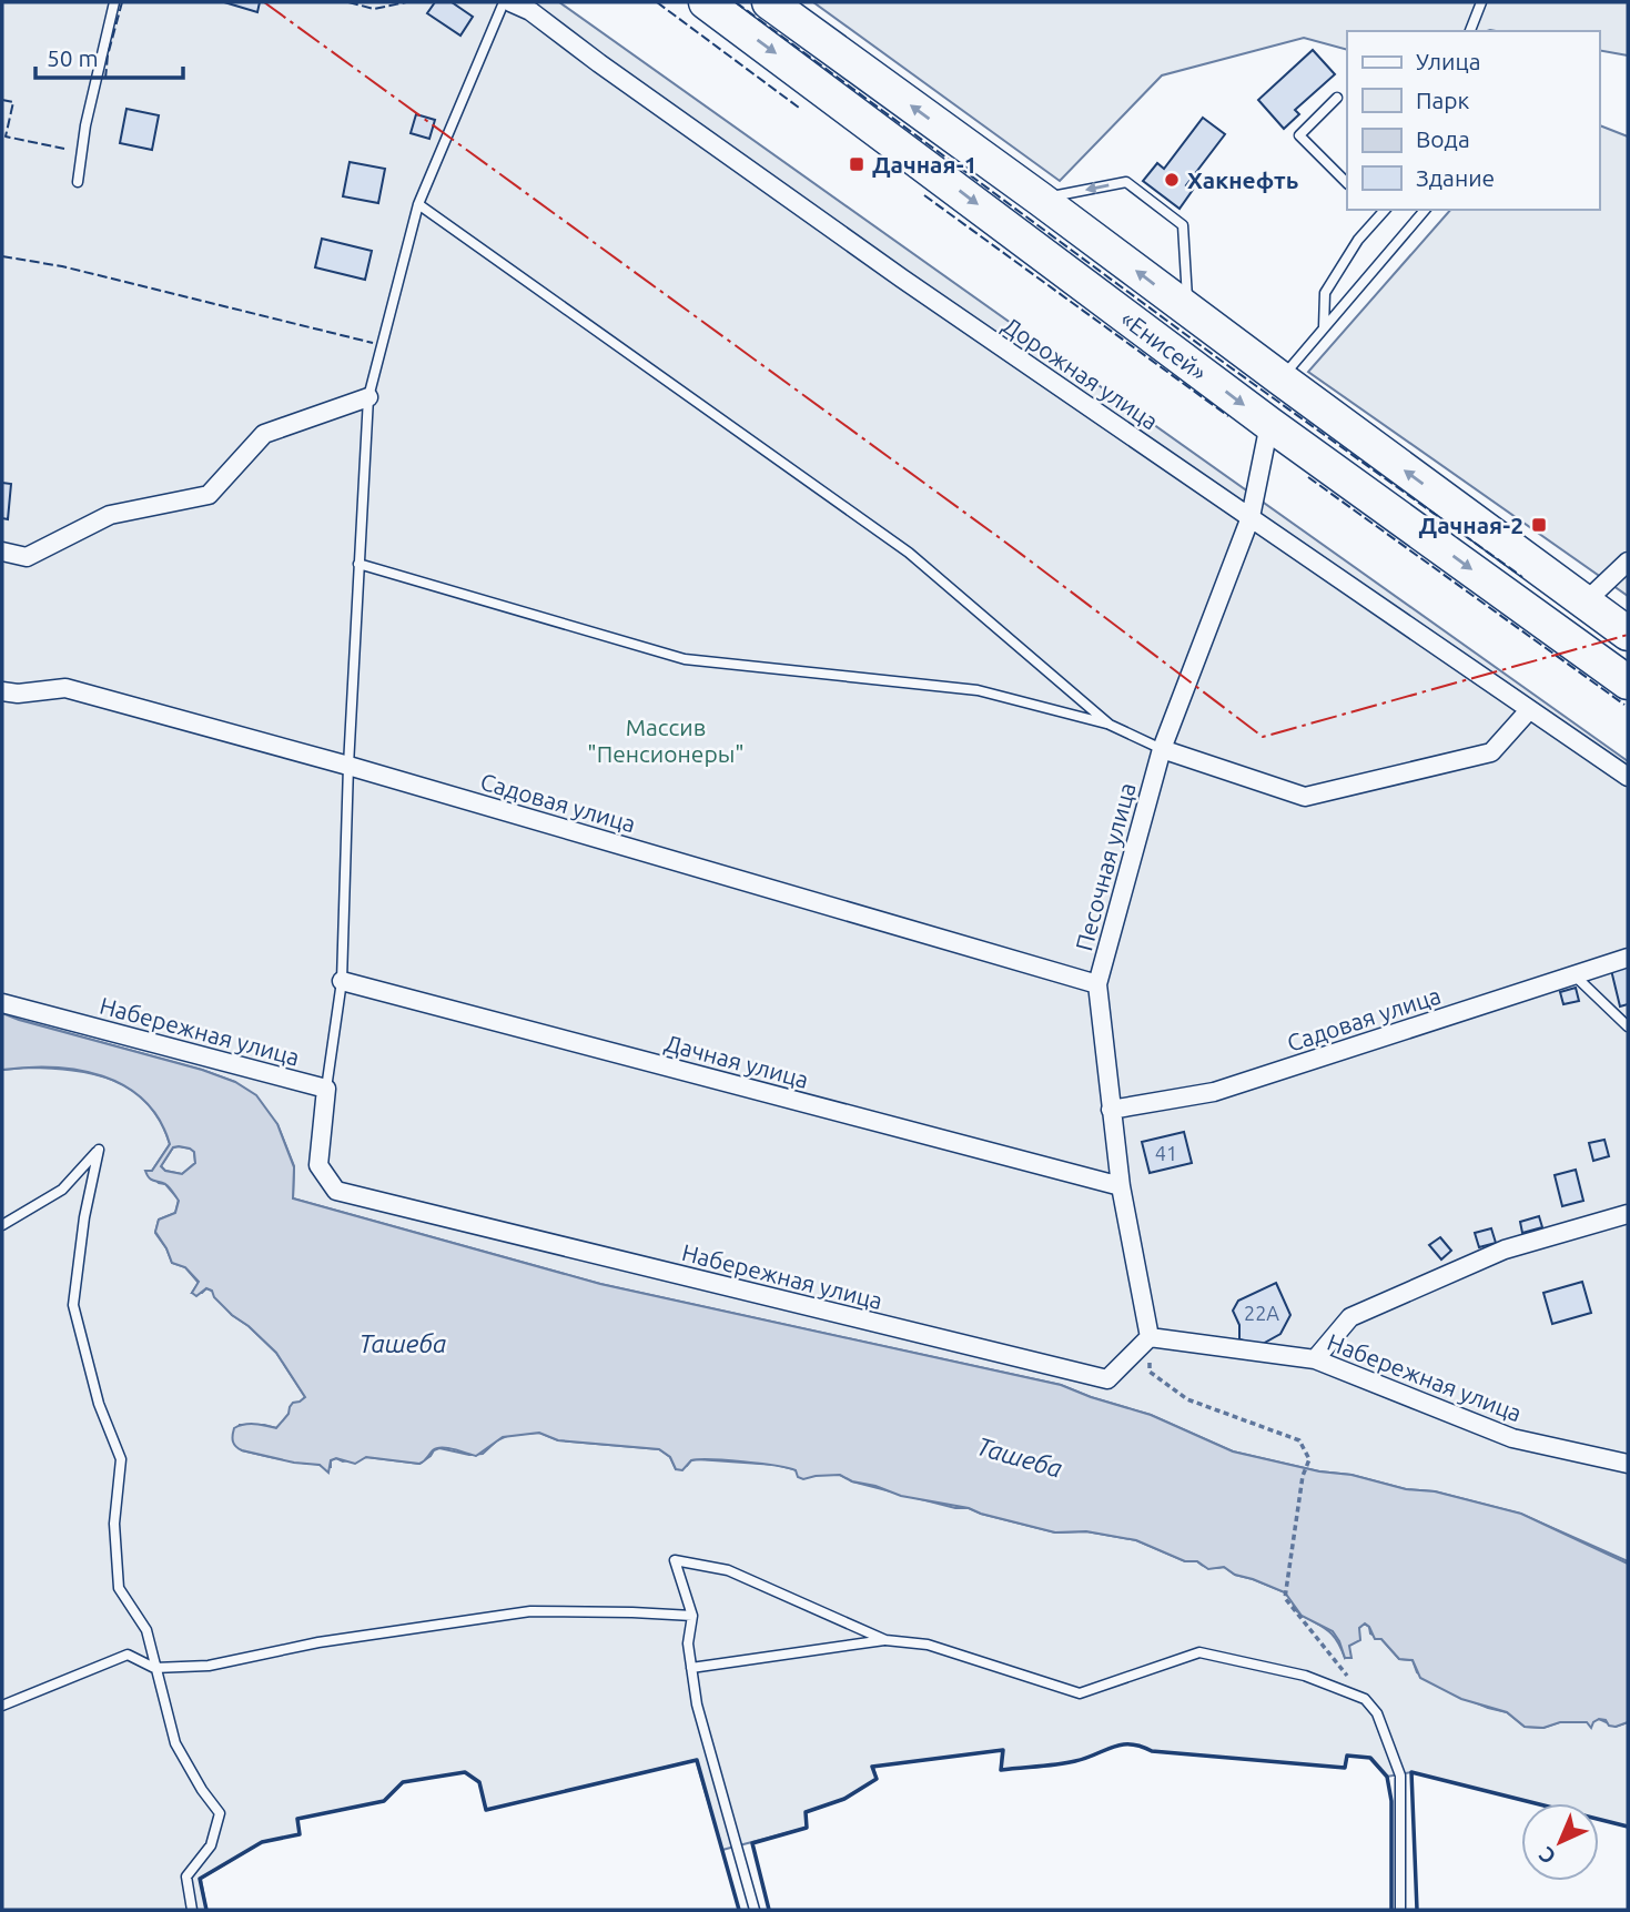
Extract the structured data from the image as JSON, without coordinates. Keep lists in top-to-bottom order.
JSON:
{
  "streets": {
    "highway": ["«Енисей»"],
    "street": [
      "Дорожная улица",
      "Садовая улица",
      "Песочная улица",
      "Набережная улица",
      "Дачная улица"
    ]
  },
  "crossings": [
    ["«Енисей»", "Песочная улица"],
    ["Дорожная улица", "Песочная улица"],
    ["Садовая улица", "Песочная улица"],
    ["Песочная улица", "Набережная улица"],
    ["Песочная улица", "Дачная улица"]
  ],
  "water": ["Ташеба"],
  "parks": ["Массив \"Пенсионеры\""],
  "places": {
    "transit": ["Дачная-1", "Дачная-2"],
    "other": ["Хакнефть"]
  },
  "house_numbers": ["41", "22А"],
  "legend": [
    "Улица",
    "Парк",
    "Вода",
    "Здание"
  ],
  "scale_bar": "50 m",
  "north": "bottom left"
}
